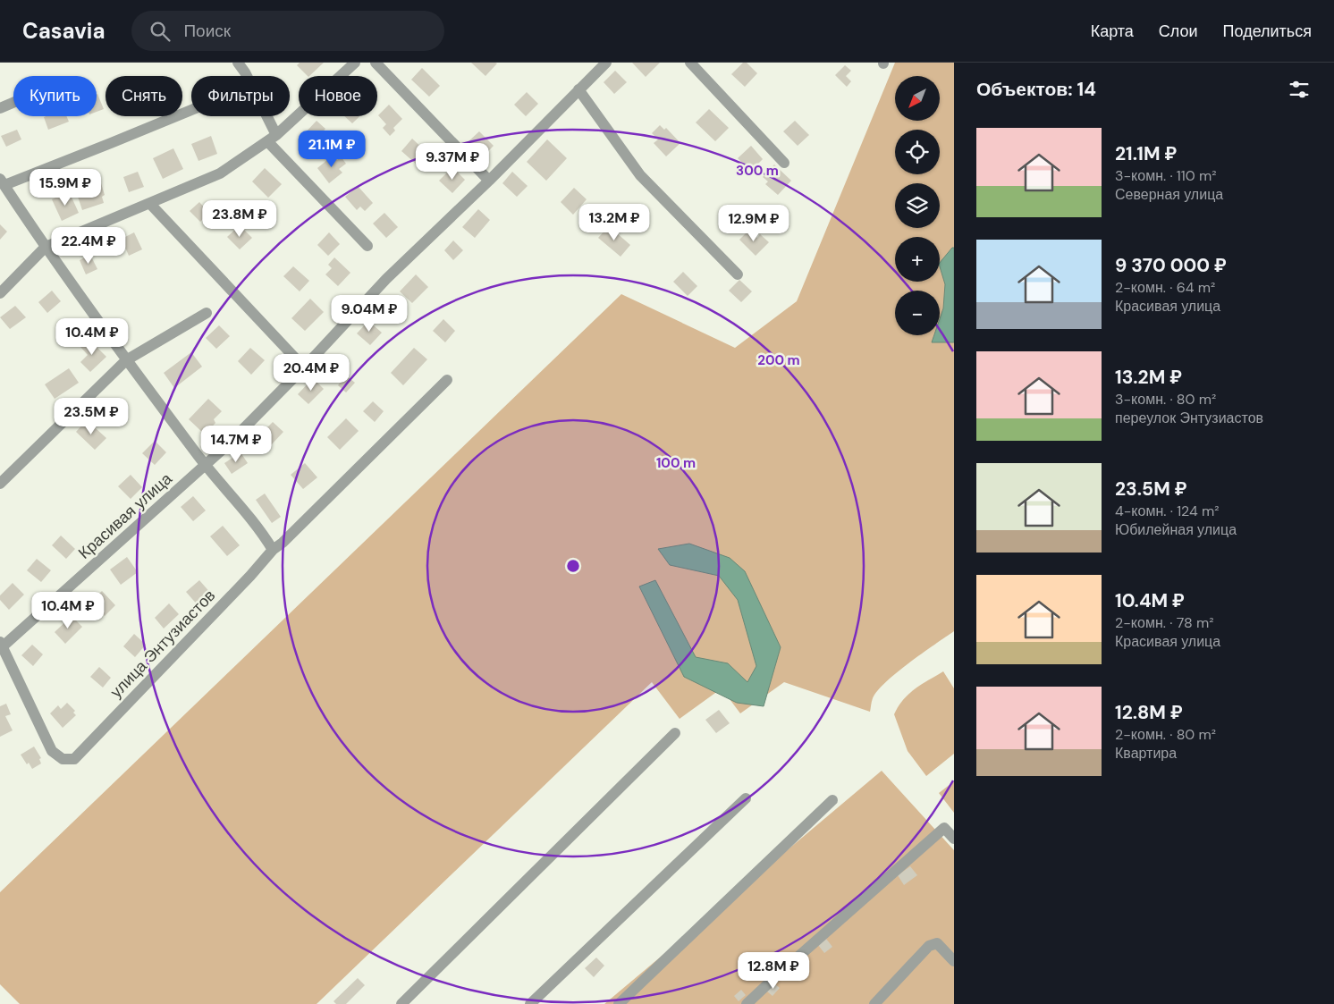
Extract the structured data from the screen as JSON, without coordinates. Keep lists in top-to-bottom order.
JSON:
{
  "streets": {
    "street": ["Красивая улица", "улица Энтузиастов"]
  },
  "crossings": [
    ["Красивая улица", "улица Энтузиастов"]
  ],
  "north": "bottom left",
  "page": {
    "header": "Casavia",
    "search": "Поиск",
    "nav": ["Карта", "Слои", "Поделиться"],
    "heading": "Объектов: 14",
    "map_buttons": ["+", "−"],
    "chip": [
      "Купить",
      "Снять",
      "Фильтры",
      "Новое"
    ],
    "list": [
      {
        "name": "21.1M ₽",
        "note": "3-комн. · 110 m² · Северная улица"
      },
      {
        "name": "9 370 000 ₽",
        "note": "2-комн. · 64 m² · Красивая улица"
      },
      {
        "name": "13.2M ₽",
        "note": "3-комн. · 80 m² · переулок Энтузиастов"
      },
      {
        "name": "23.5M ₽",
        "note": "4-комн. · 124 m² · Юбилейная улица"
      },
      {
        "name": "10.4M ₽",
        "note": "2-комн. · 78 m² · Красивая улица"
      },
      {
        "name": "12.8M ₽",
        "note": "2-комн. · 80 m² · Квартира"
      }
    ],
    "price": [
      "21.1M ₽",
      "9.37M ₽",
      "15.9M ₽",
      "23.8M ₽",
      "13.2M ₽",
      "12.9M ₽",
      "22.4M ₽",
      "9.04M ₽",
      "10.4M ₽",
      "20.4M ₽",
      "23.5M ₽",
      "14.7M ₽",
      "10.4M ₽",
      "12.8M ₽"
    ]
  },
  "rings": ["300 m", "200 m", "100 m"]
}
